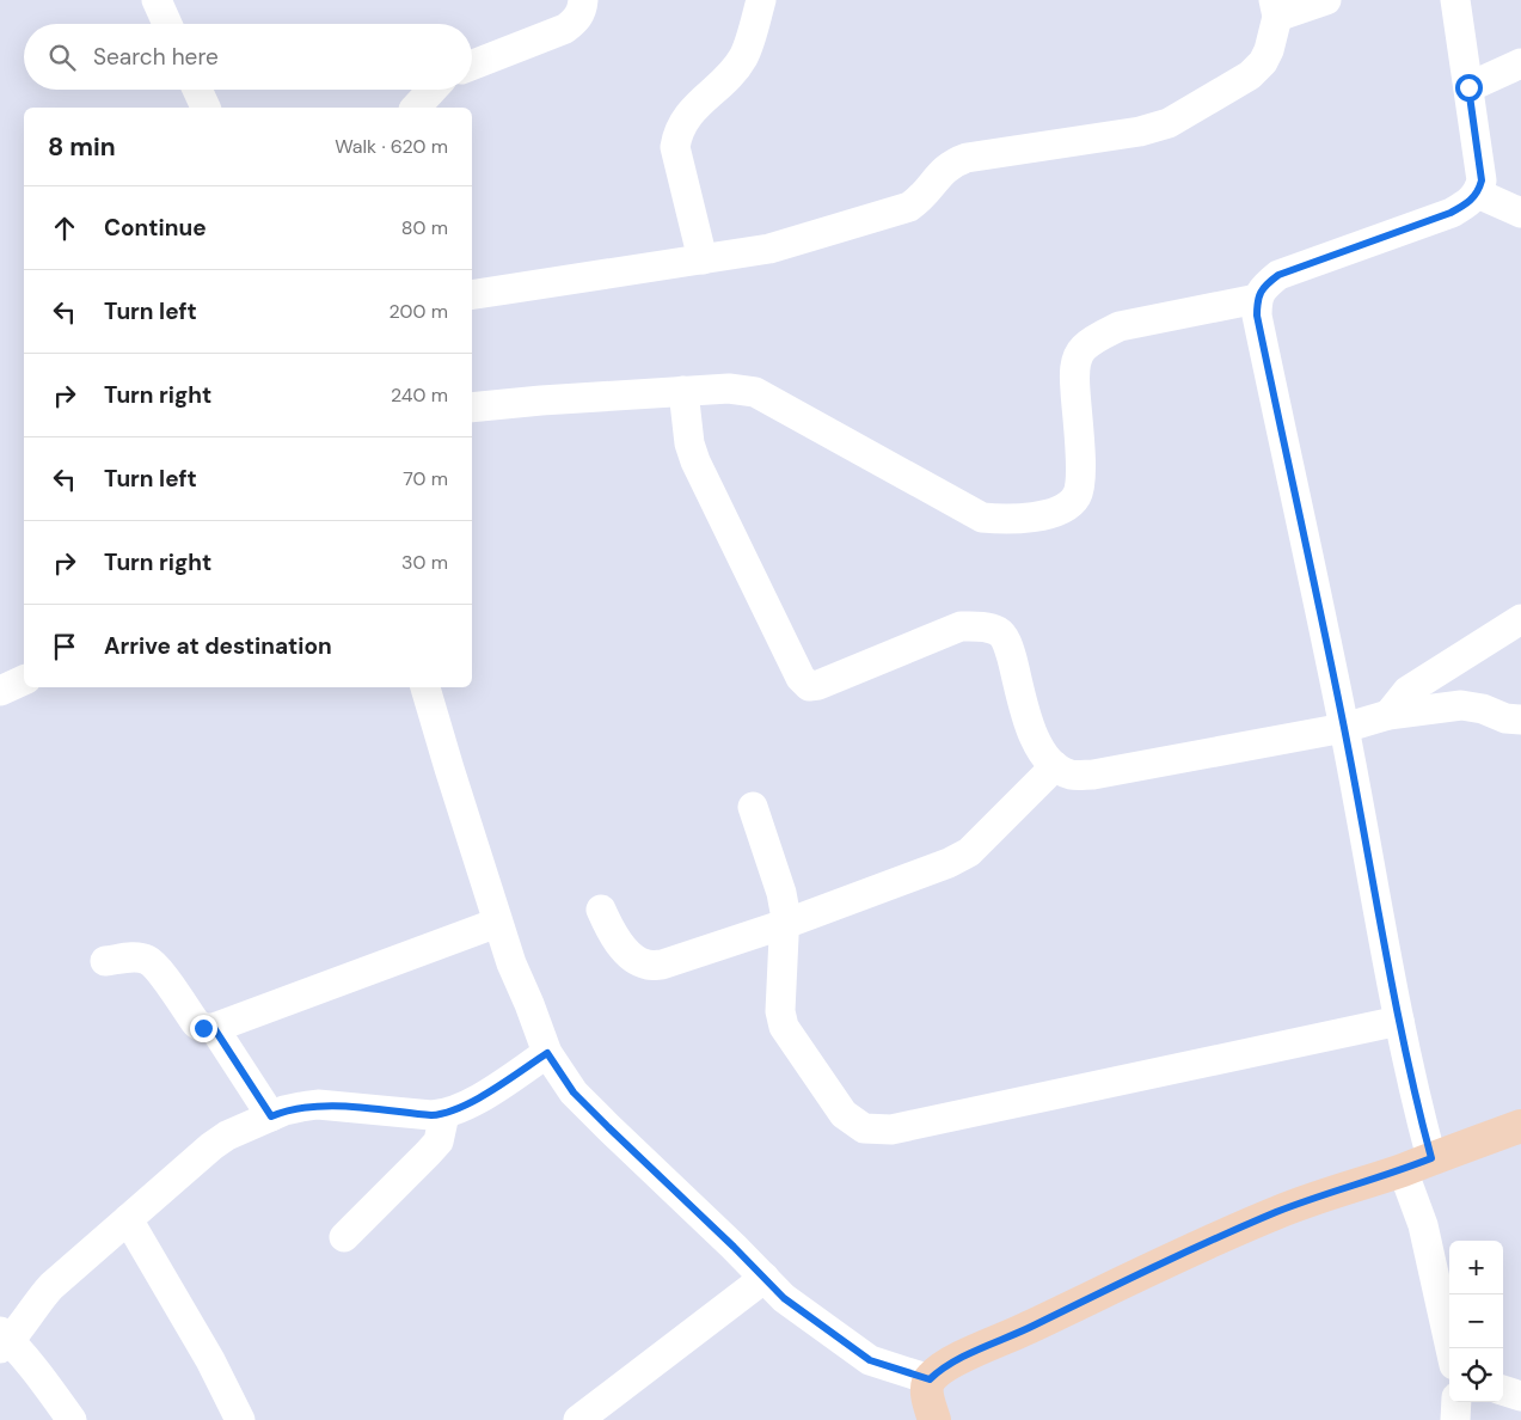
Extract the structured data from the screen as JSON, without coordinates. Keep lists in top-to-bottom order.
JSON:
{
  "page": {
    "search": "Search here",
    "heading": ["8 min", "Walk · 620 m"],
    "list": [
      ["Continue", "80 m"],
      ["Turn left", "200 m"],
      ["Turn right", "240 m"],
      ["Turn left", "70 m"],
      ["Turn right", "30 m"],
      "Arrive at destination"
    ],
    "map_buttons": ["+", "−"]
  }
}
